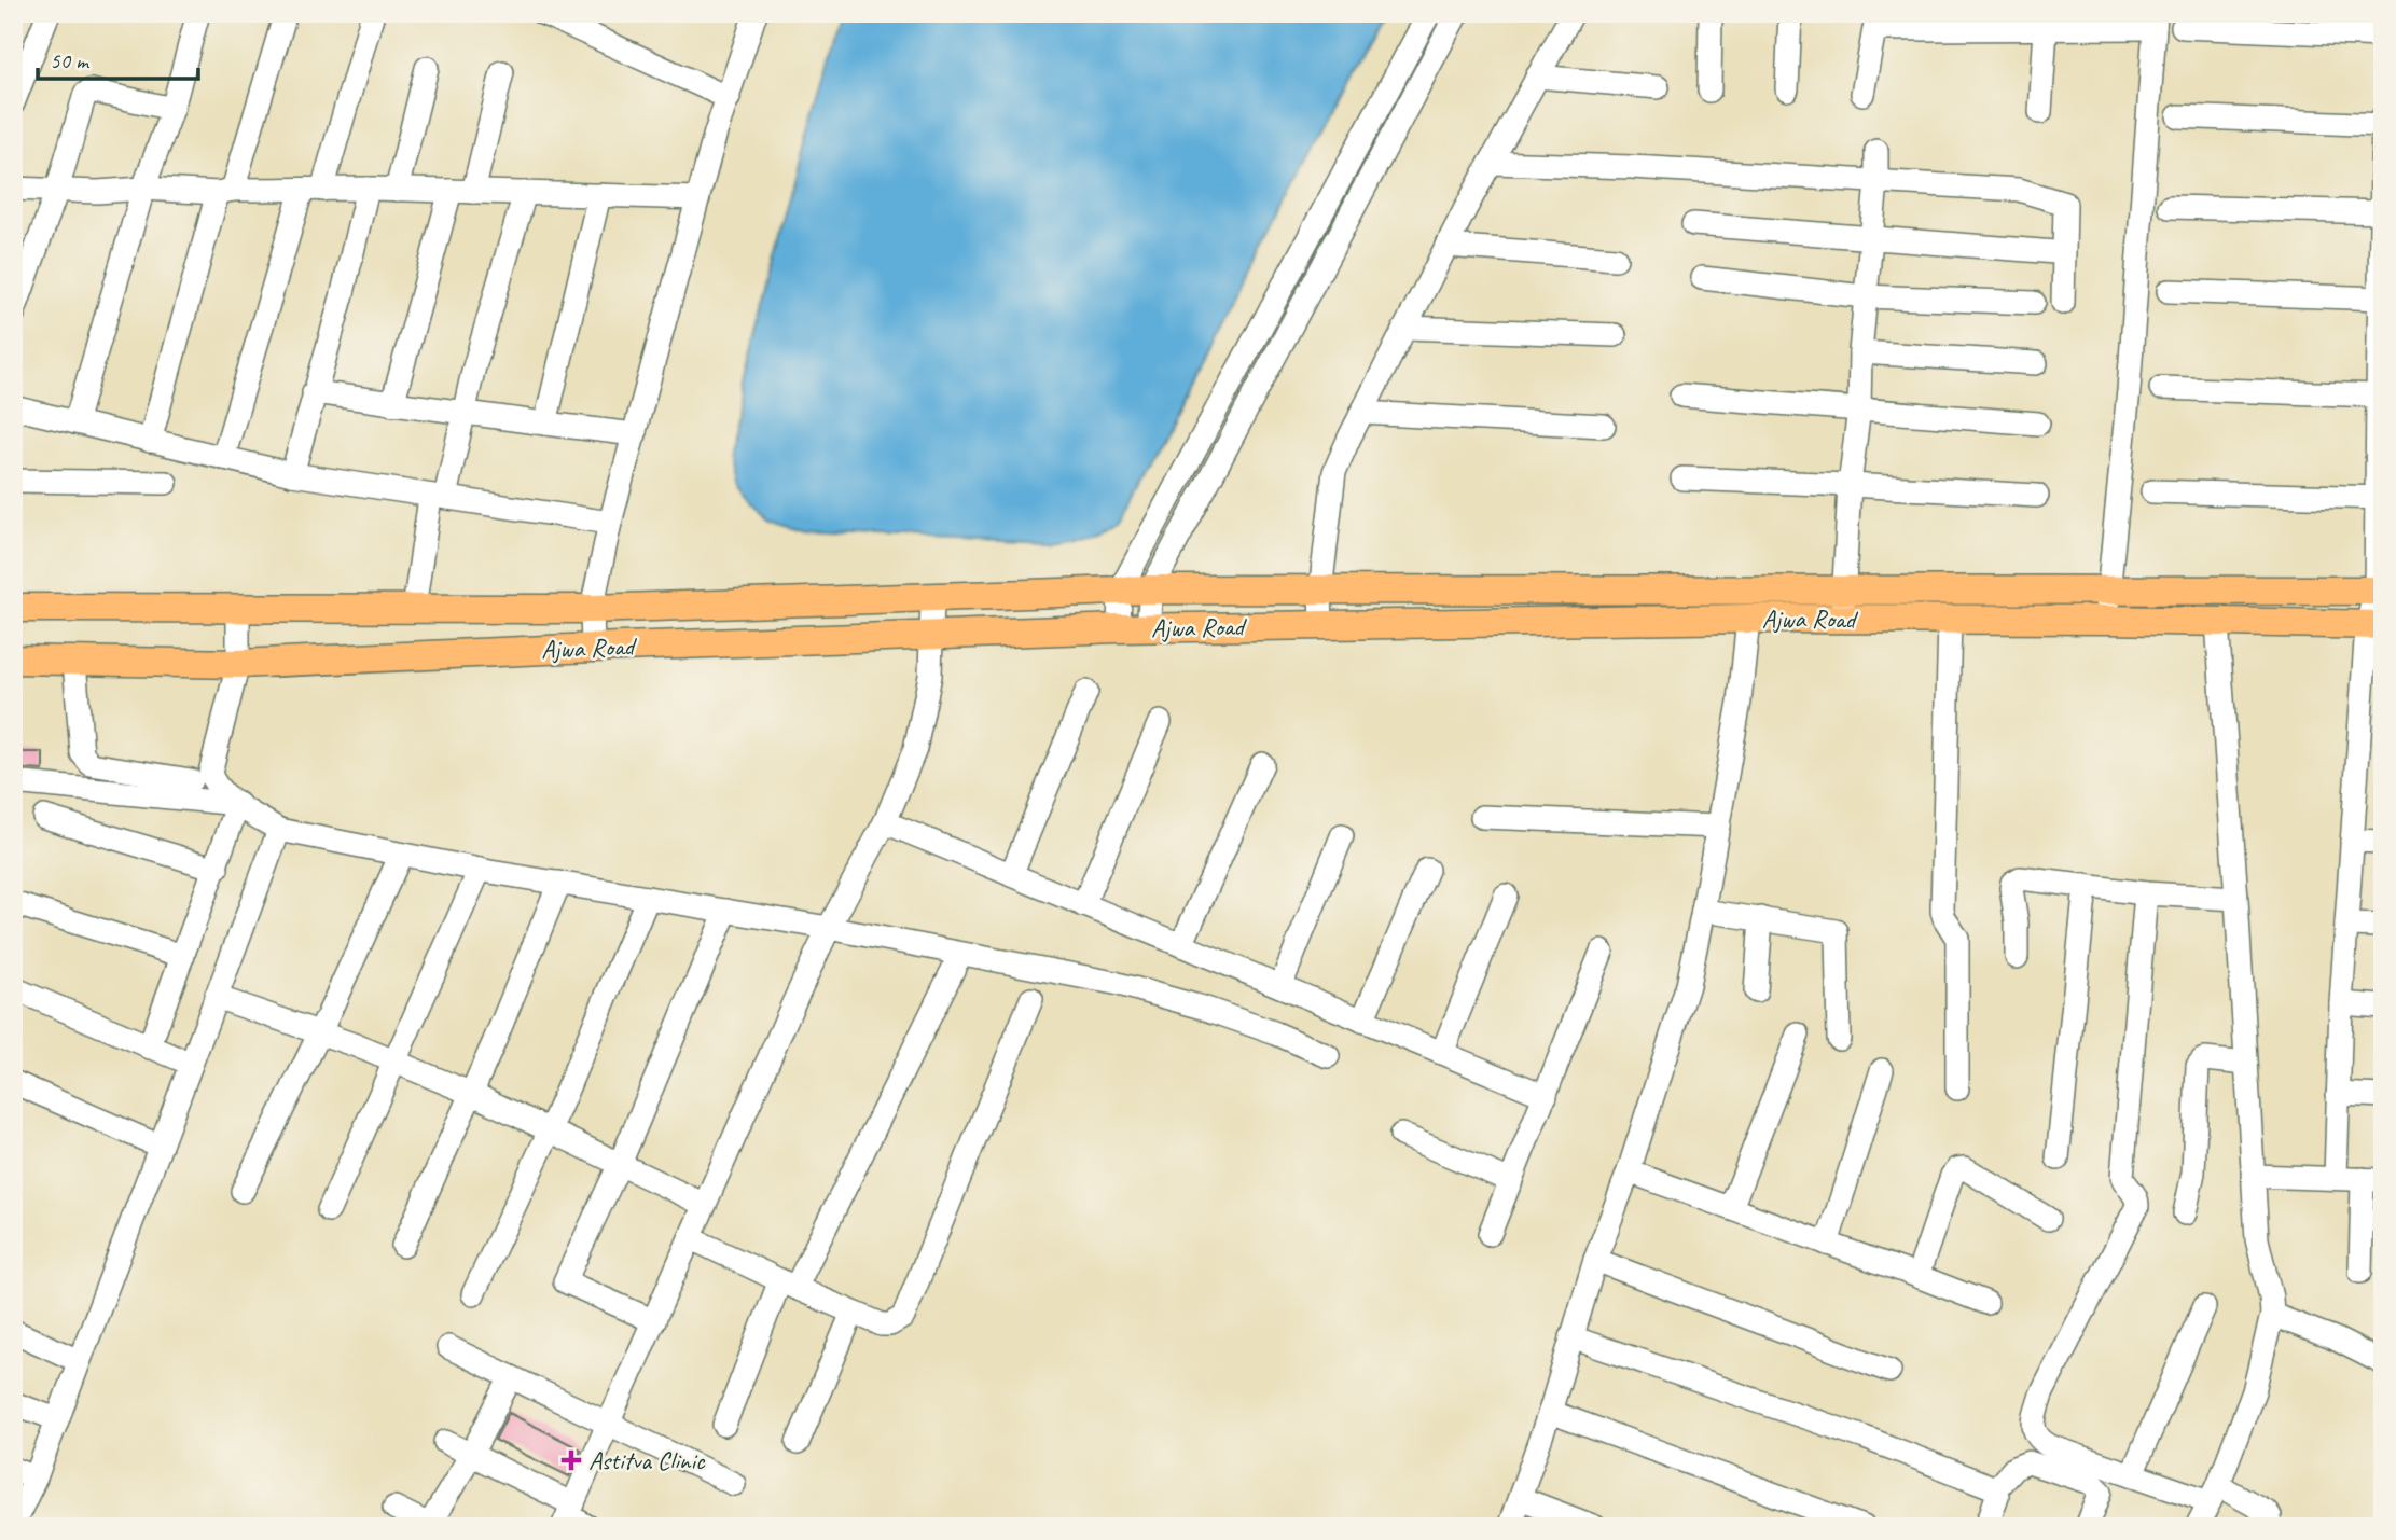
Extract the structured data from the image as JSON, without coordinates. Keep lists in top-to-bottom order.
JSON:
{
  "streets": {
    "main road": ["Ajwa Road"]
  },
  "places": {
    "health": ["Astitva Clinic"]
  },
  "scale_bar": "50 m"
}
